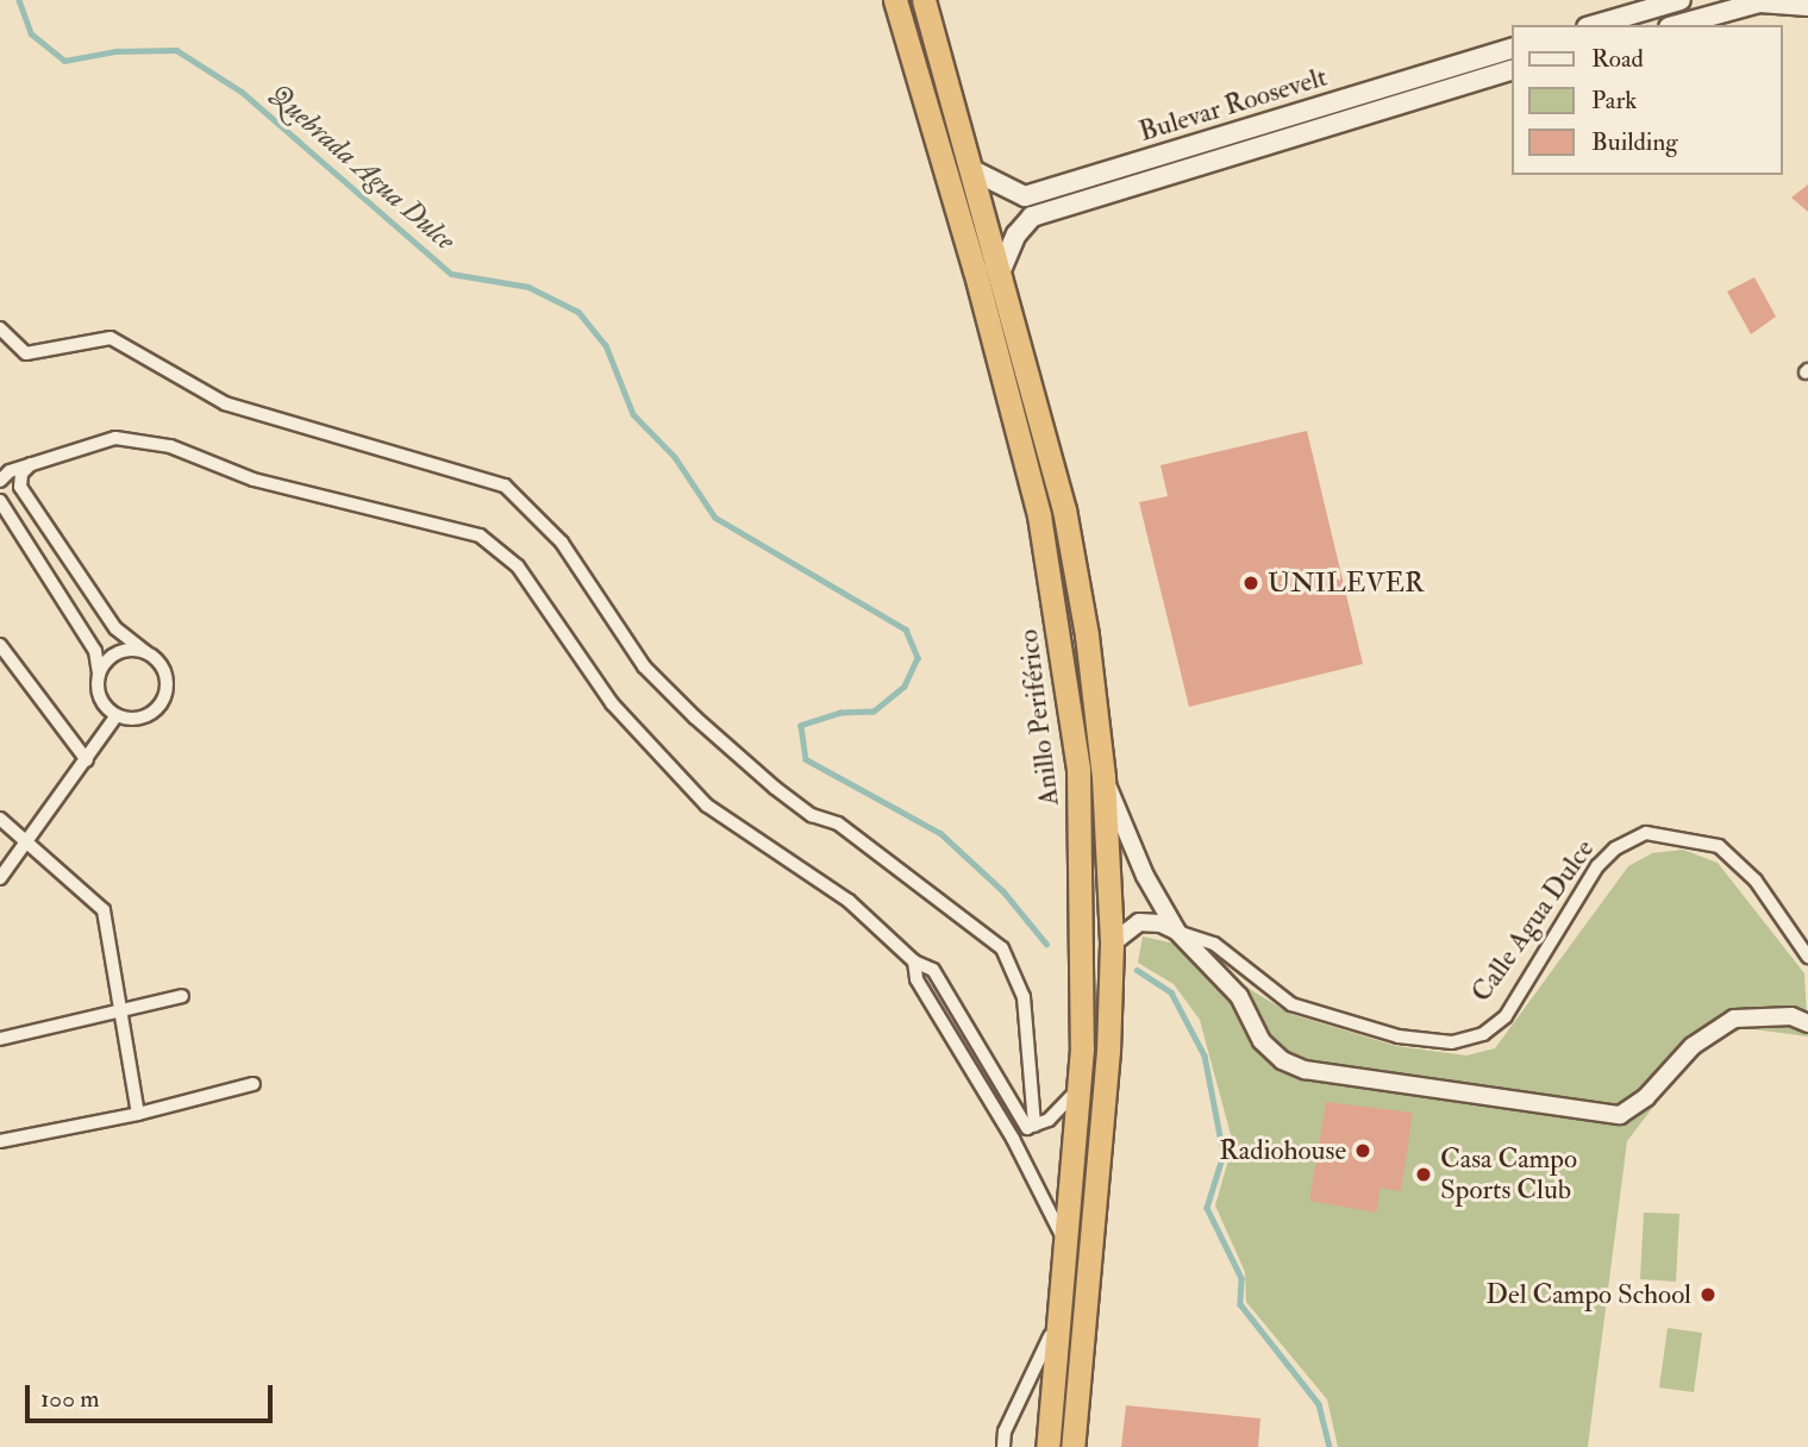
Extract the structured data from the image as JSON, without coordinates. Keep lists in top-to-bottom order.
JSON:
{
  "streets": {
    "highway": ["Anillo Periférico"],
    "main road": ["Bulevar Roosevelt"],
    "street": ["Calle Agua Dulce"]
  },
  "crossings": [
    ["Anillo Periférico", "Calle Agua Dulce"]
  ],
  "water": ["Quebrada Agua Dulce"],
  "places": [
    "UNILEVER",
    "Radiohouse",
    "Casa Campo Sports Club",
    "Del Campo School"
  ],
  "legend": ["Road", "Park", "Building"],
  "scale_bar": "100 m"
}
